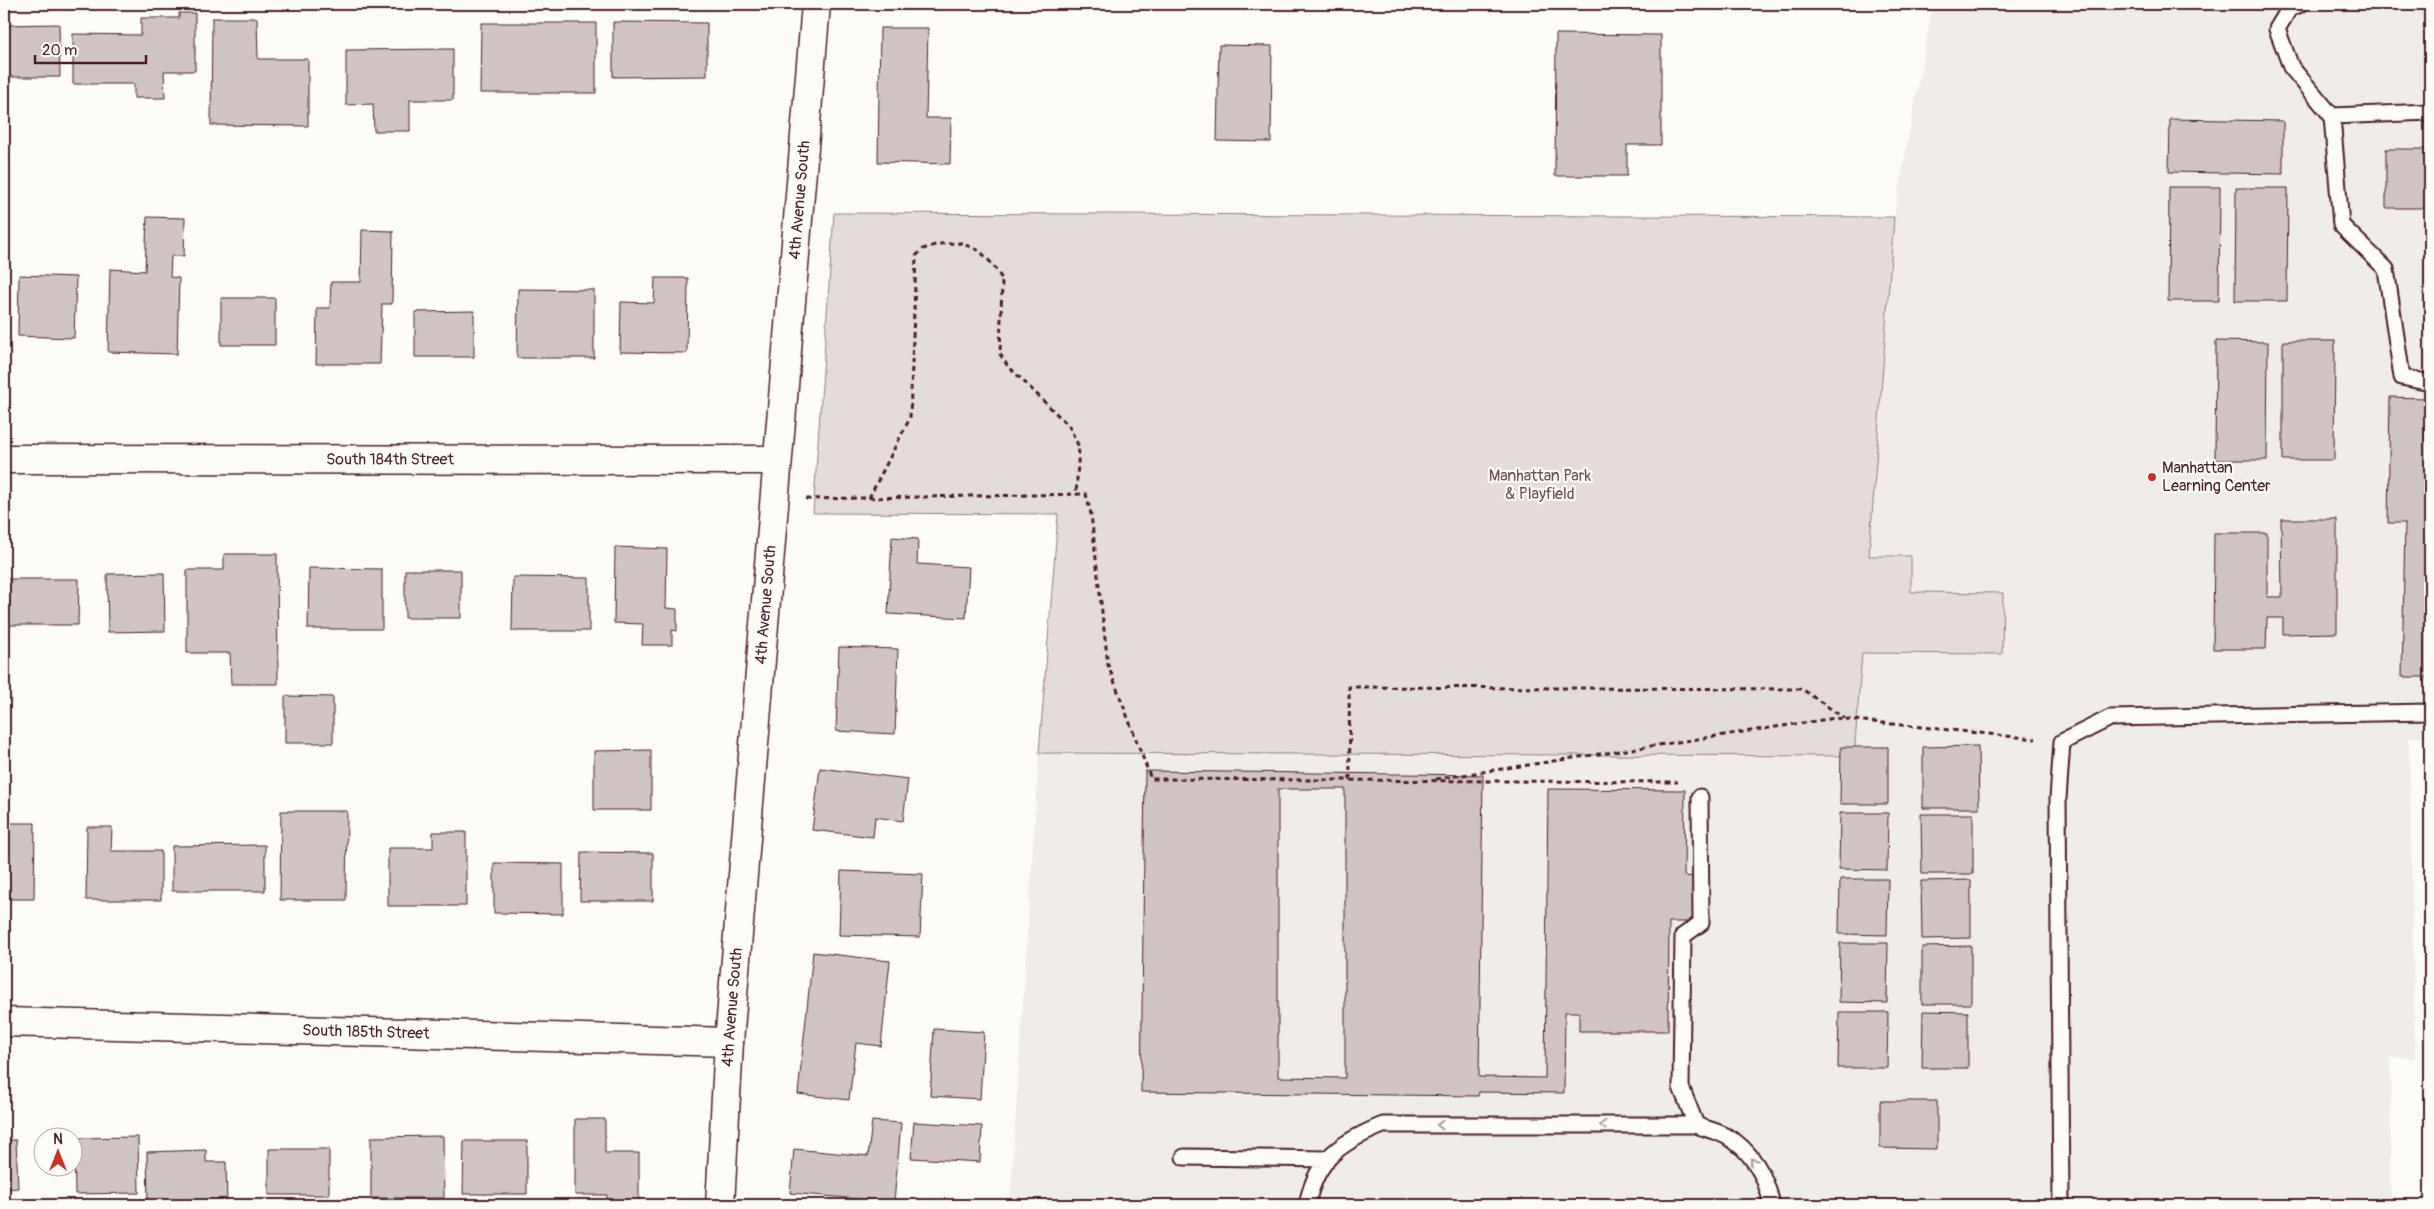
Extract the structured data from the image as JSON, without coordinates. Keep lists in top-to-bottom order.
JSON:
{
  "streets": {
    "street": ["4th Avenue South", "South 184th Street", "South 185th Street"]
  },
  "crossings": [
    ["4th Avenue South", "South 184th Street"],
    ["4th Avenue South", "South 185th Street"]
  ],
  "parks": ["Manhattan Park & Playfield"],
  "places": ["Manhattan Learning Center"],
  "scale_bar": "20 m",
  "north": "top"
}
